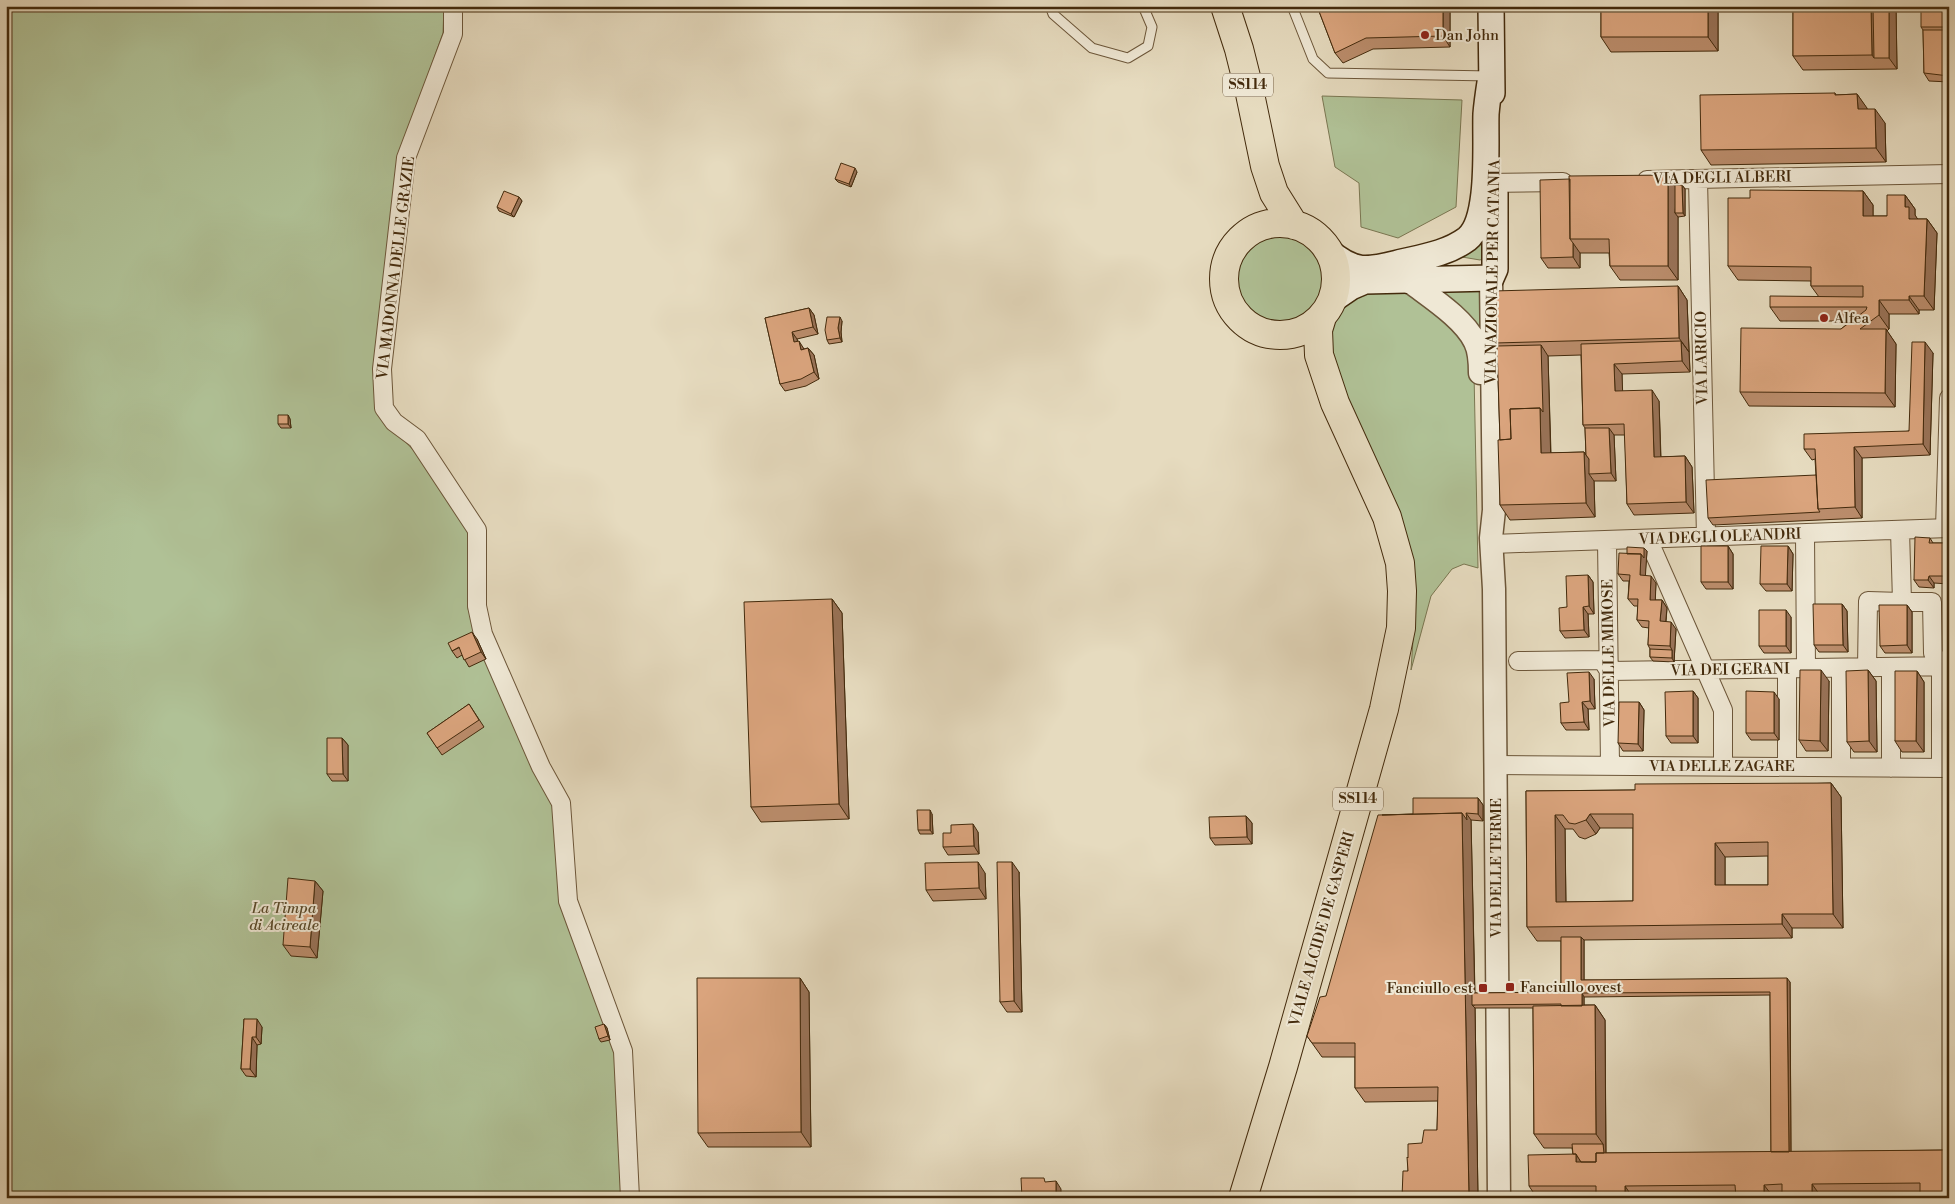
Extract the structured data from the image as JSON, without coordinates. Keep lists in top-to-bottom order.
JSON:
{
  "streets": {
    "main road": ["SS114", "VIA NAZIONALE PER CATANIA", "VIALE ALCIDE DE GASPERI"],
    "street": [
      "VIA DEGLI ALBERI",
      "VIA MADONNA DELLE GRAZIE",
      "VIA LARICIO",
      "VIA DEGLI OLEANDRI",
      "VIA DELLE MIMOSE",
      "VIA DEI GERANI",
      "VIA DELLE ZAGARE",
      "VIA DELLE TERME"
    ]
  },
  "crossings": [
    ["VIA DEGLI ALBERI", "VIA LARICIO"],
    ["VIA NAZIONALE PER CATANIA", "VIA DEGLI OLEANDRI"],
    ["VIA NAZIONALE PER CATANIA", "VIA DELLE TERME"],
    ["VIA LARICIO", "VIA DEGLI OLEANDRI"],
    ["VIA DEGLI OLEANDRI", "VIA DELLE MIMOSE"],
    ["VIA DEGLI OLEANDRI", "VIA DELLE TERME"],
    ["VIA DELLE MIMOSE", "VIA DEI GERANI"],
    ["VIA DELLE MIMOSE", "VIA DELLE ZAGARE"],
    ["VIA DELLE ZAGARE", "VIA DELLE TERME"]
  ],
  "parks": ["La Timpa di Acireale"],
  "places": {
    "other": ["Dan John", "Alfea"],
    "transit": ["Fanciullo ovest", "Fanciullo est"]
  }
}
